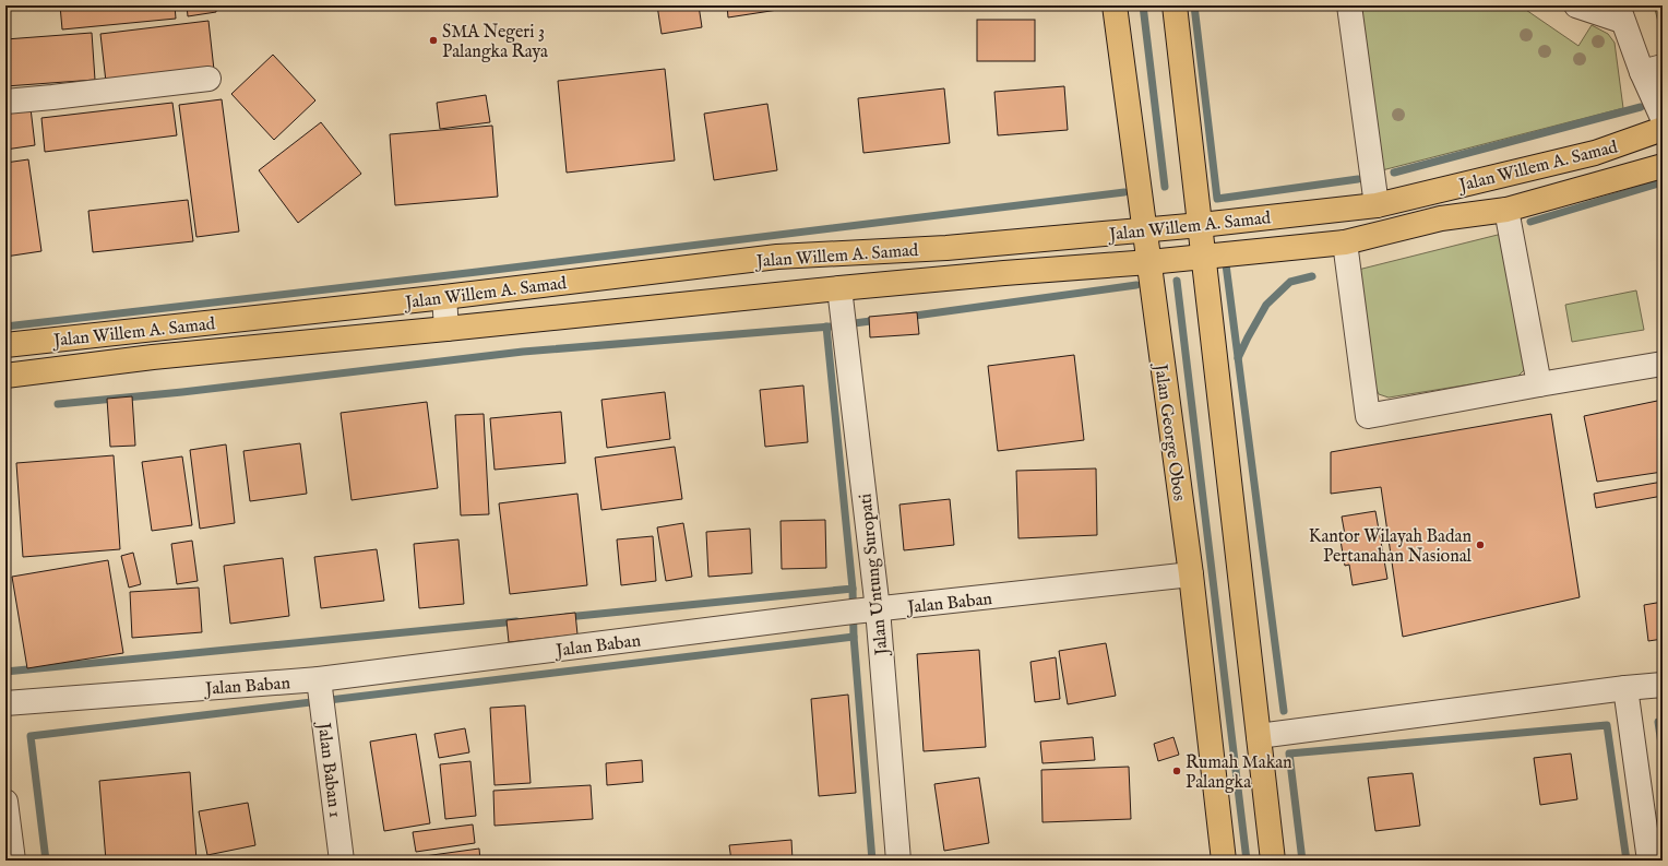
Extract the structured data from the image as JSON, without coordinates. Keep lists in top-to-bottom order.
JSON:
{
  "streets": {
    "main road": ["Jalan Willem A. Samad", "Jalan George Obos"],
    "street": ["Jalan Untung Suropati", "Jalan Baban", "Jalan Baban 1"]
  },
  "crossings": [
    ["Jalan Willem A. Samad", "Jalan George Obos"],
    ["Jalan Willem A. Samad", "Jalan Untung Suropati"],
    ["Jalan George Obos", "Jalan Baban"],
    ["Jalan Untung Suropati", "Jalan Baban"],
    ["Jalan Baban", "Jalan Baban 1"]
  ],
  "places": ["SMA Negeri 3 Palangka Raya", "Kantor Wilayah Badan Pertanahan Nasional", "Rumah Makan Palangka"]
}
